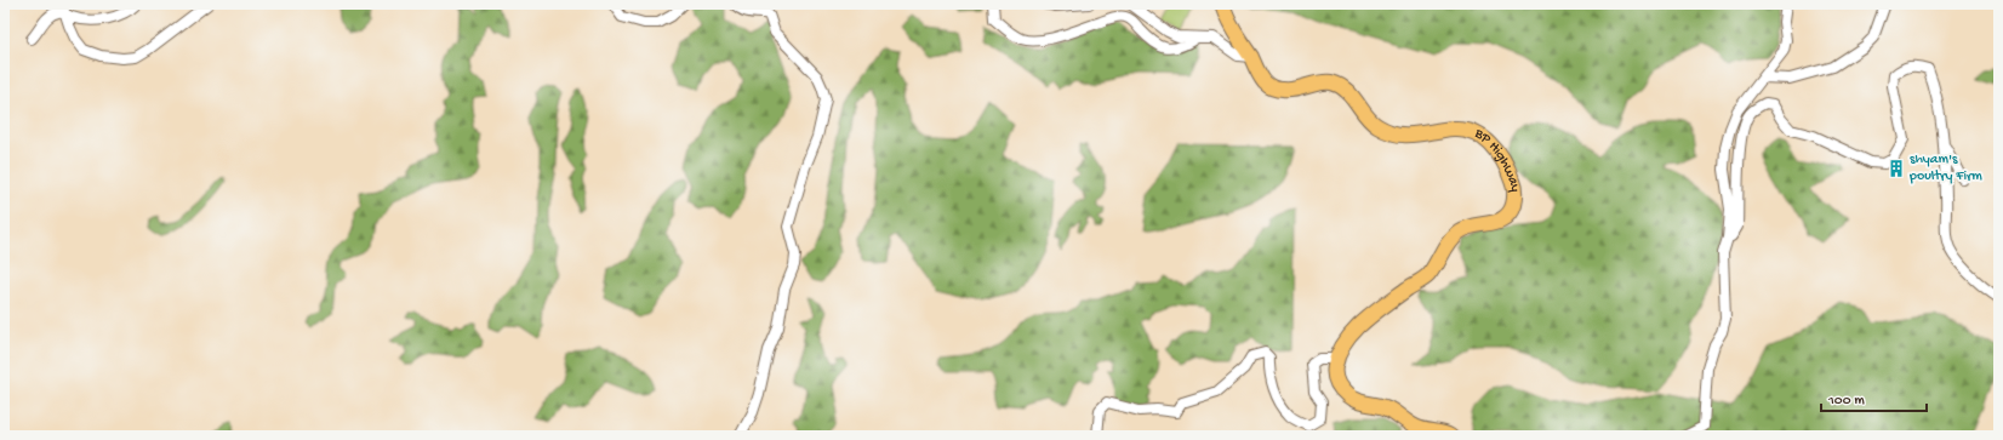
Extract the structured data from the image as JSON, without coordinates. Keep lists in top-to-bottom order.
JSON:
{
  "streets": {
    "highway": ["BP Highway"]
  },
  "places": {
    "building": ["shyam's poultry Firm"]
  },
  "scale_bar": "100 m"
}
